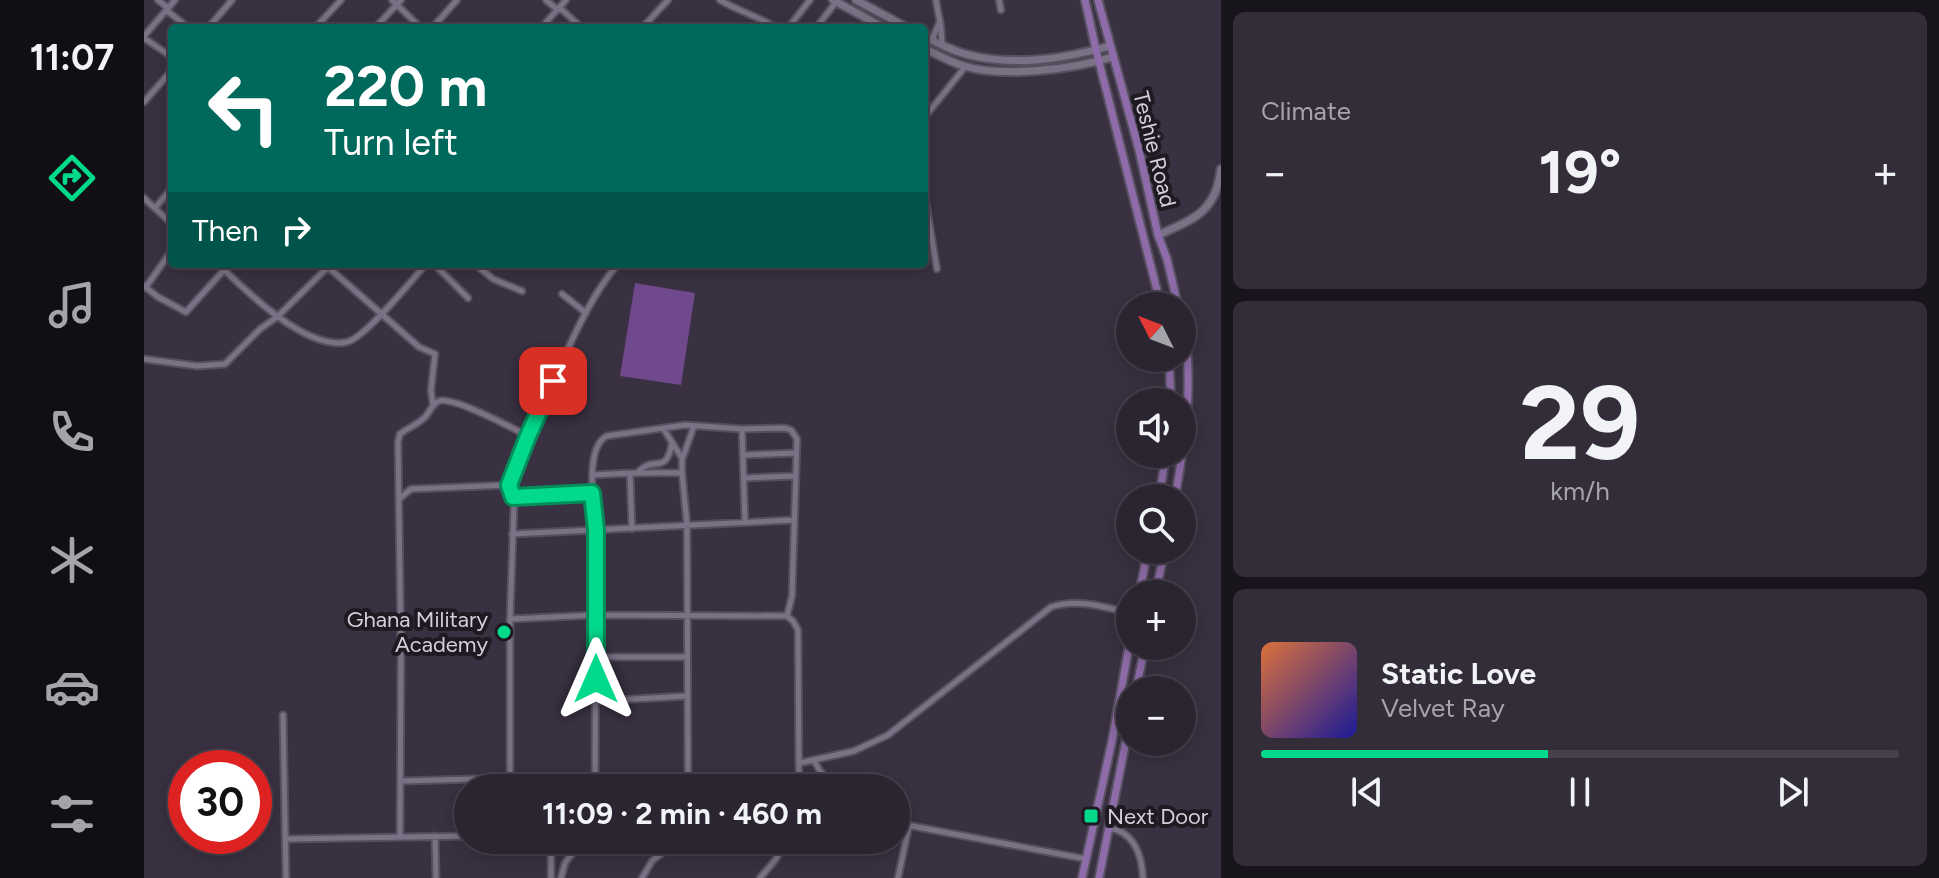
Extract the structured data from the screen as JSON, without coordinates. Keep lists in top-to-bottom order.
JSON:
{
  "streets": {
    "main road": ["Teshie Road"]
  },
  "places": {
    "other": ["Ghana Military Academy"],
    "transit": ["Next Door"]
  },
  "north": "top left",
  "page": {
    "tabs": "11:07",
    "tile": [
      "Climate",
      ["29", "km/h"]
    ],
    "turn": ["220 m", "Turn left"],
    "heat": ["−", "19°", "+"],
    "then": "Then",
    "map_buttons": ["+", "−"],
    "song": ["Static Love", "Velvet Ray"],
    "limit": "30",
    "trip": "11:09 · 2 min · 460 m"
  }
}
